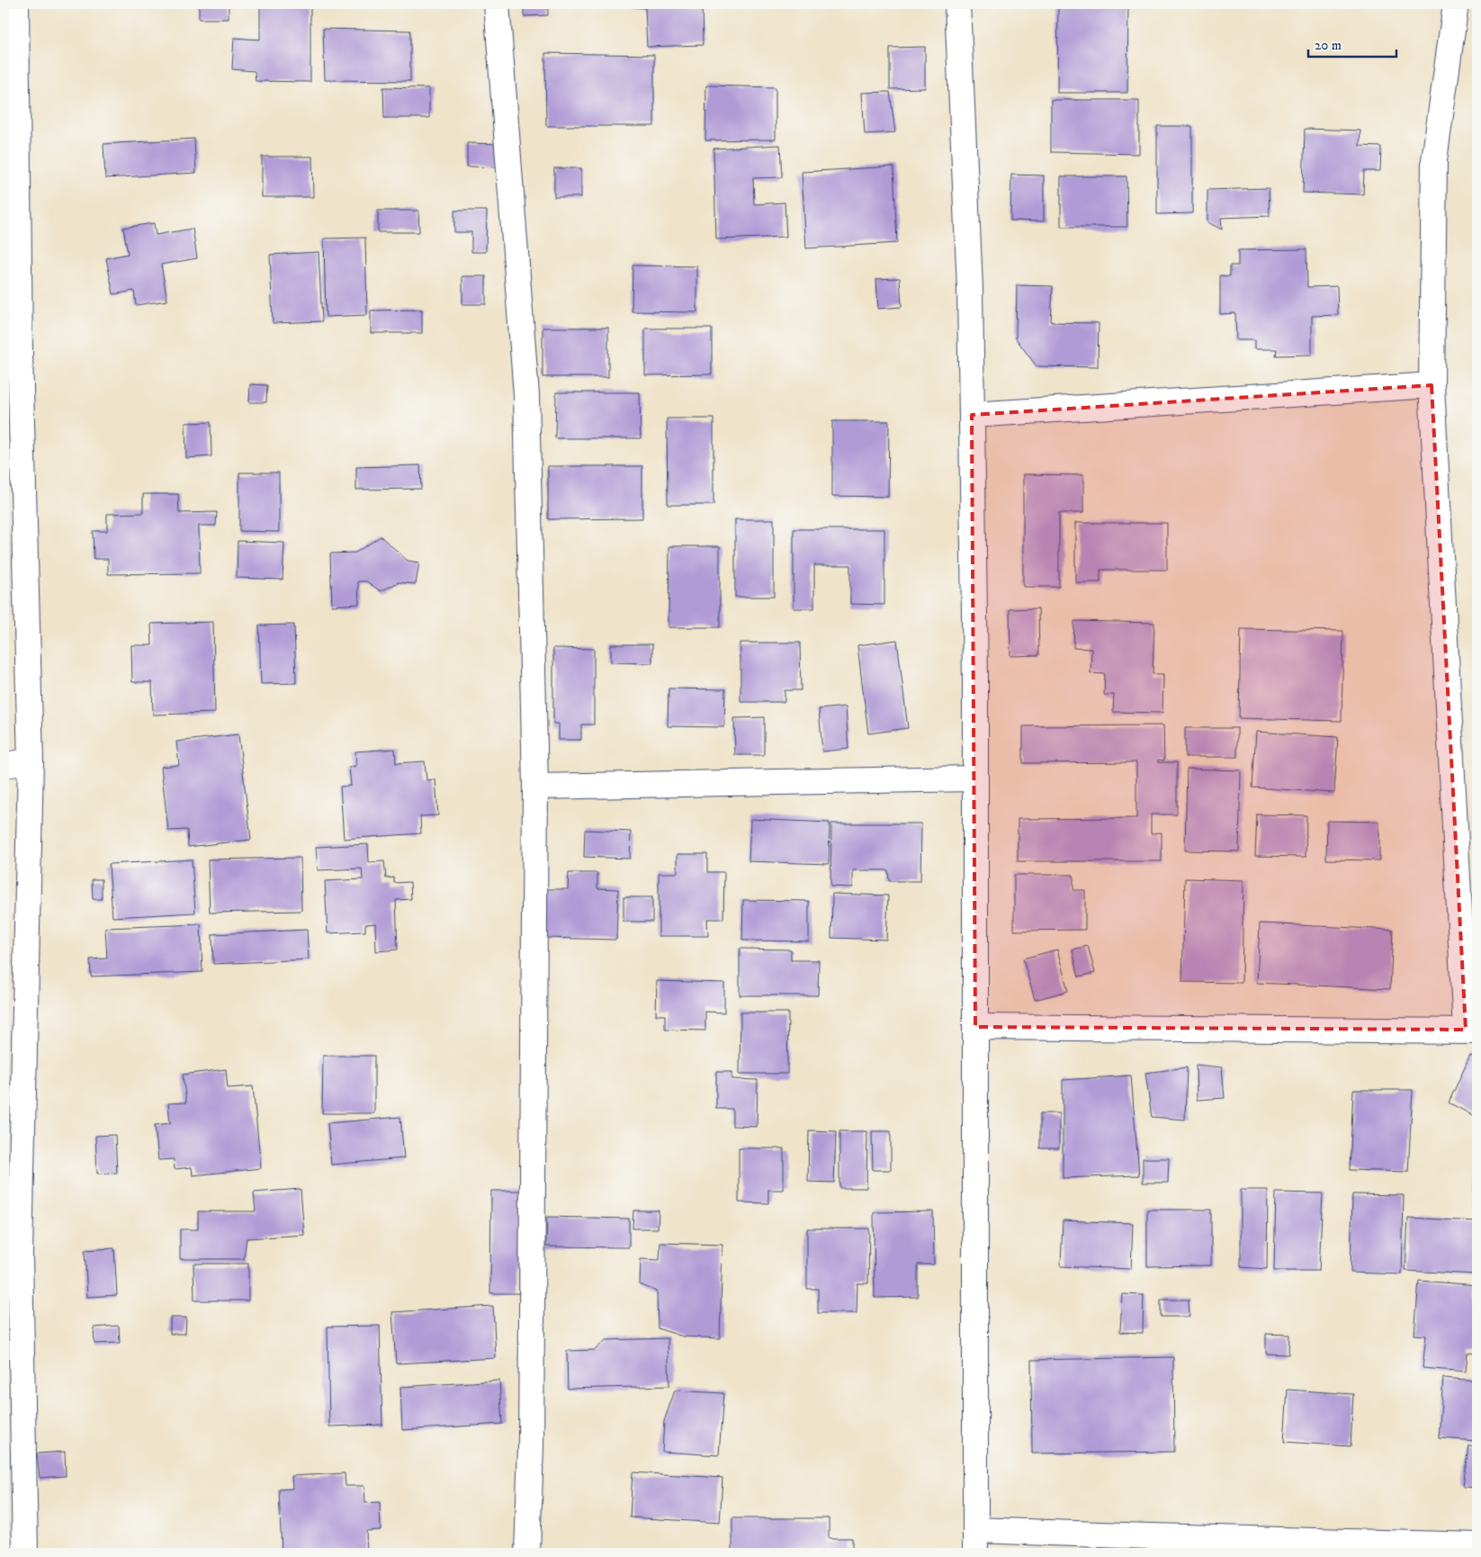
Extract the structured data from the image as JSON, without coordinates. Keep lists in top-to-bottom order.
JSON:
{
  "scale_bar": "20 m"
}
